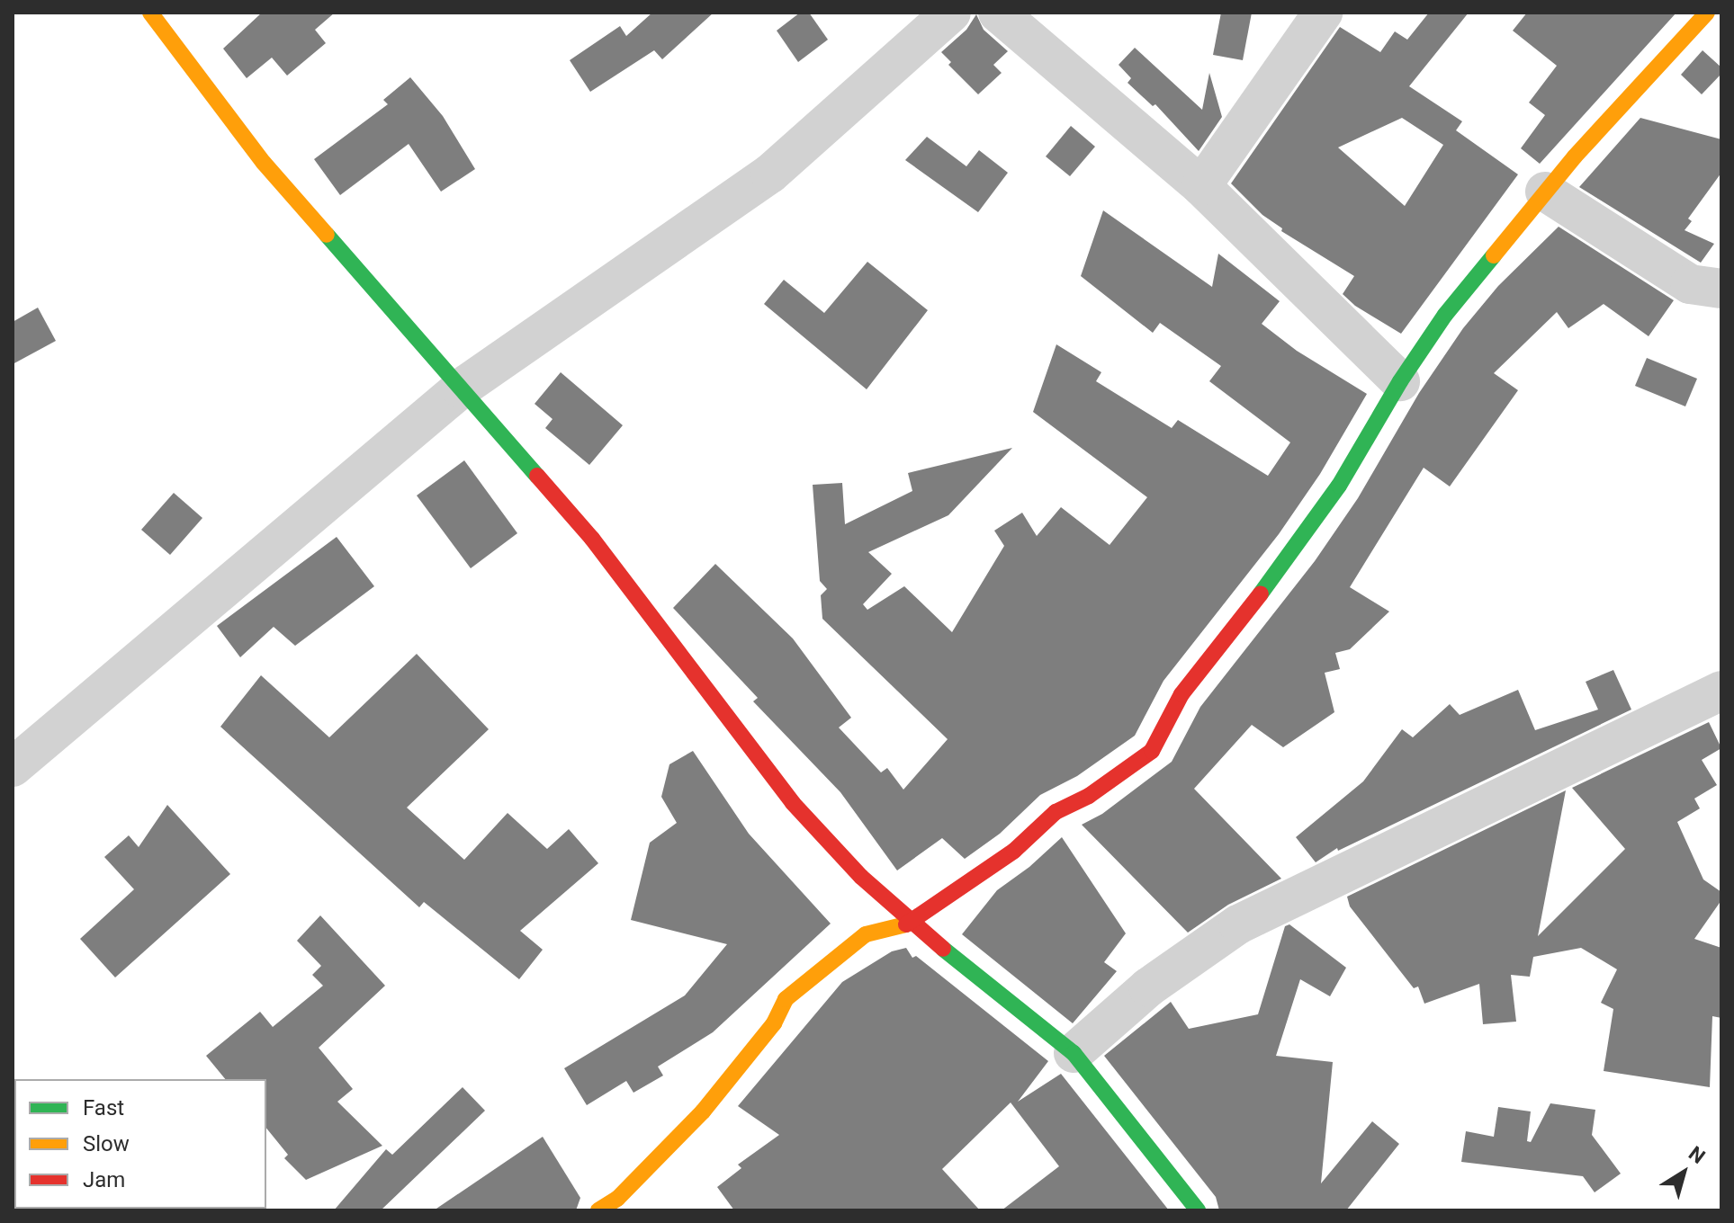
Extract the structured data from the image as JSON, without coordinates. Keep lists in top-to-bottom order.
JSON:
{
  "legend": ["Fast", "Slow", "Jam"],
  "north": "top right"
}
